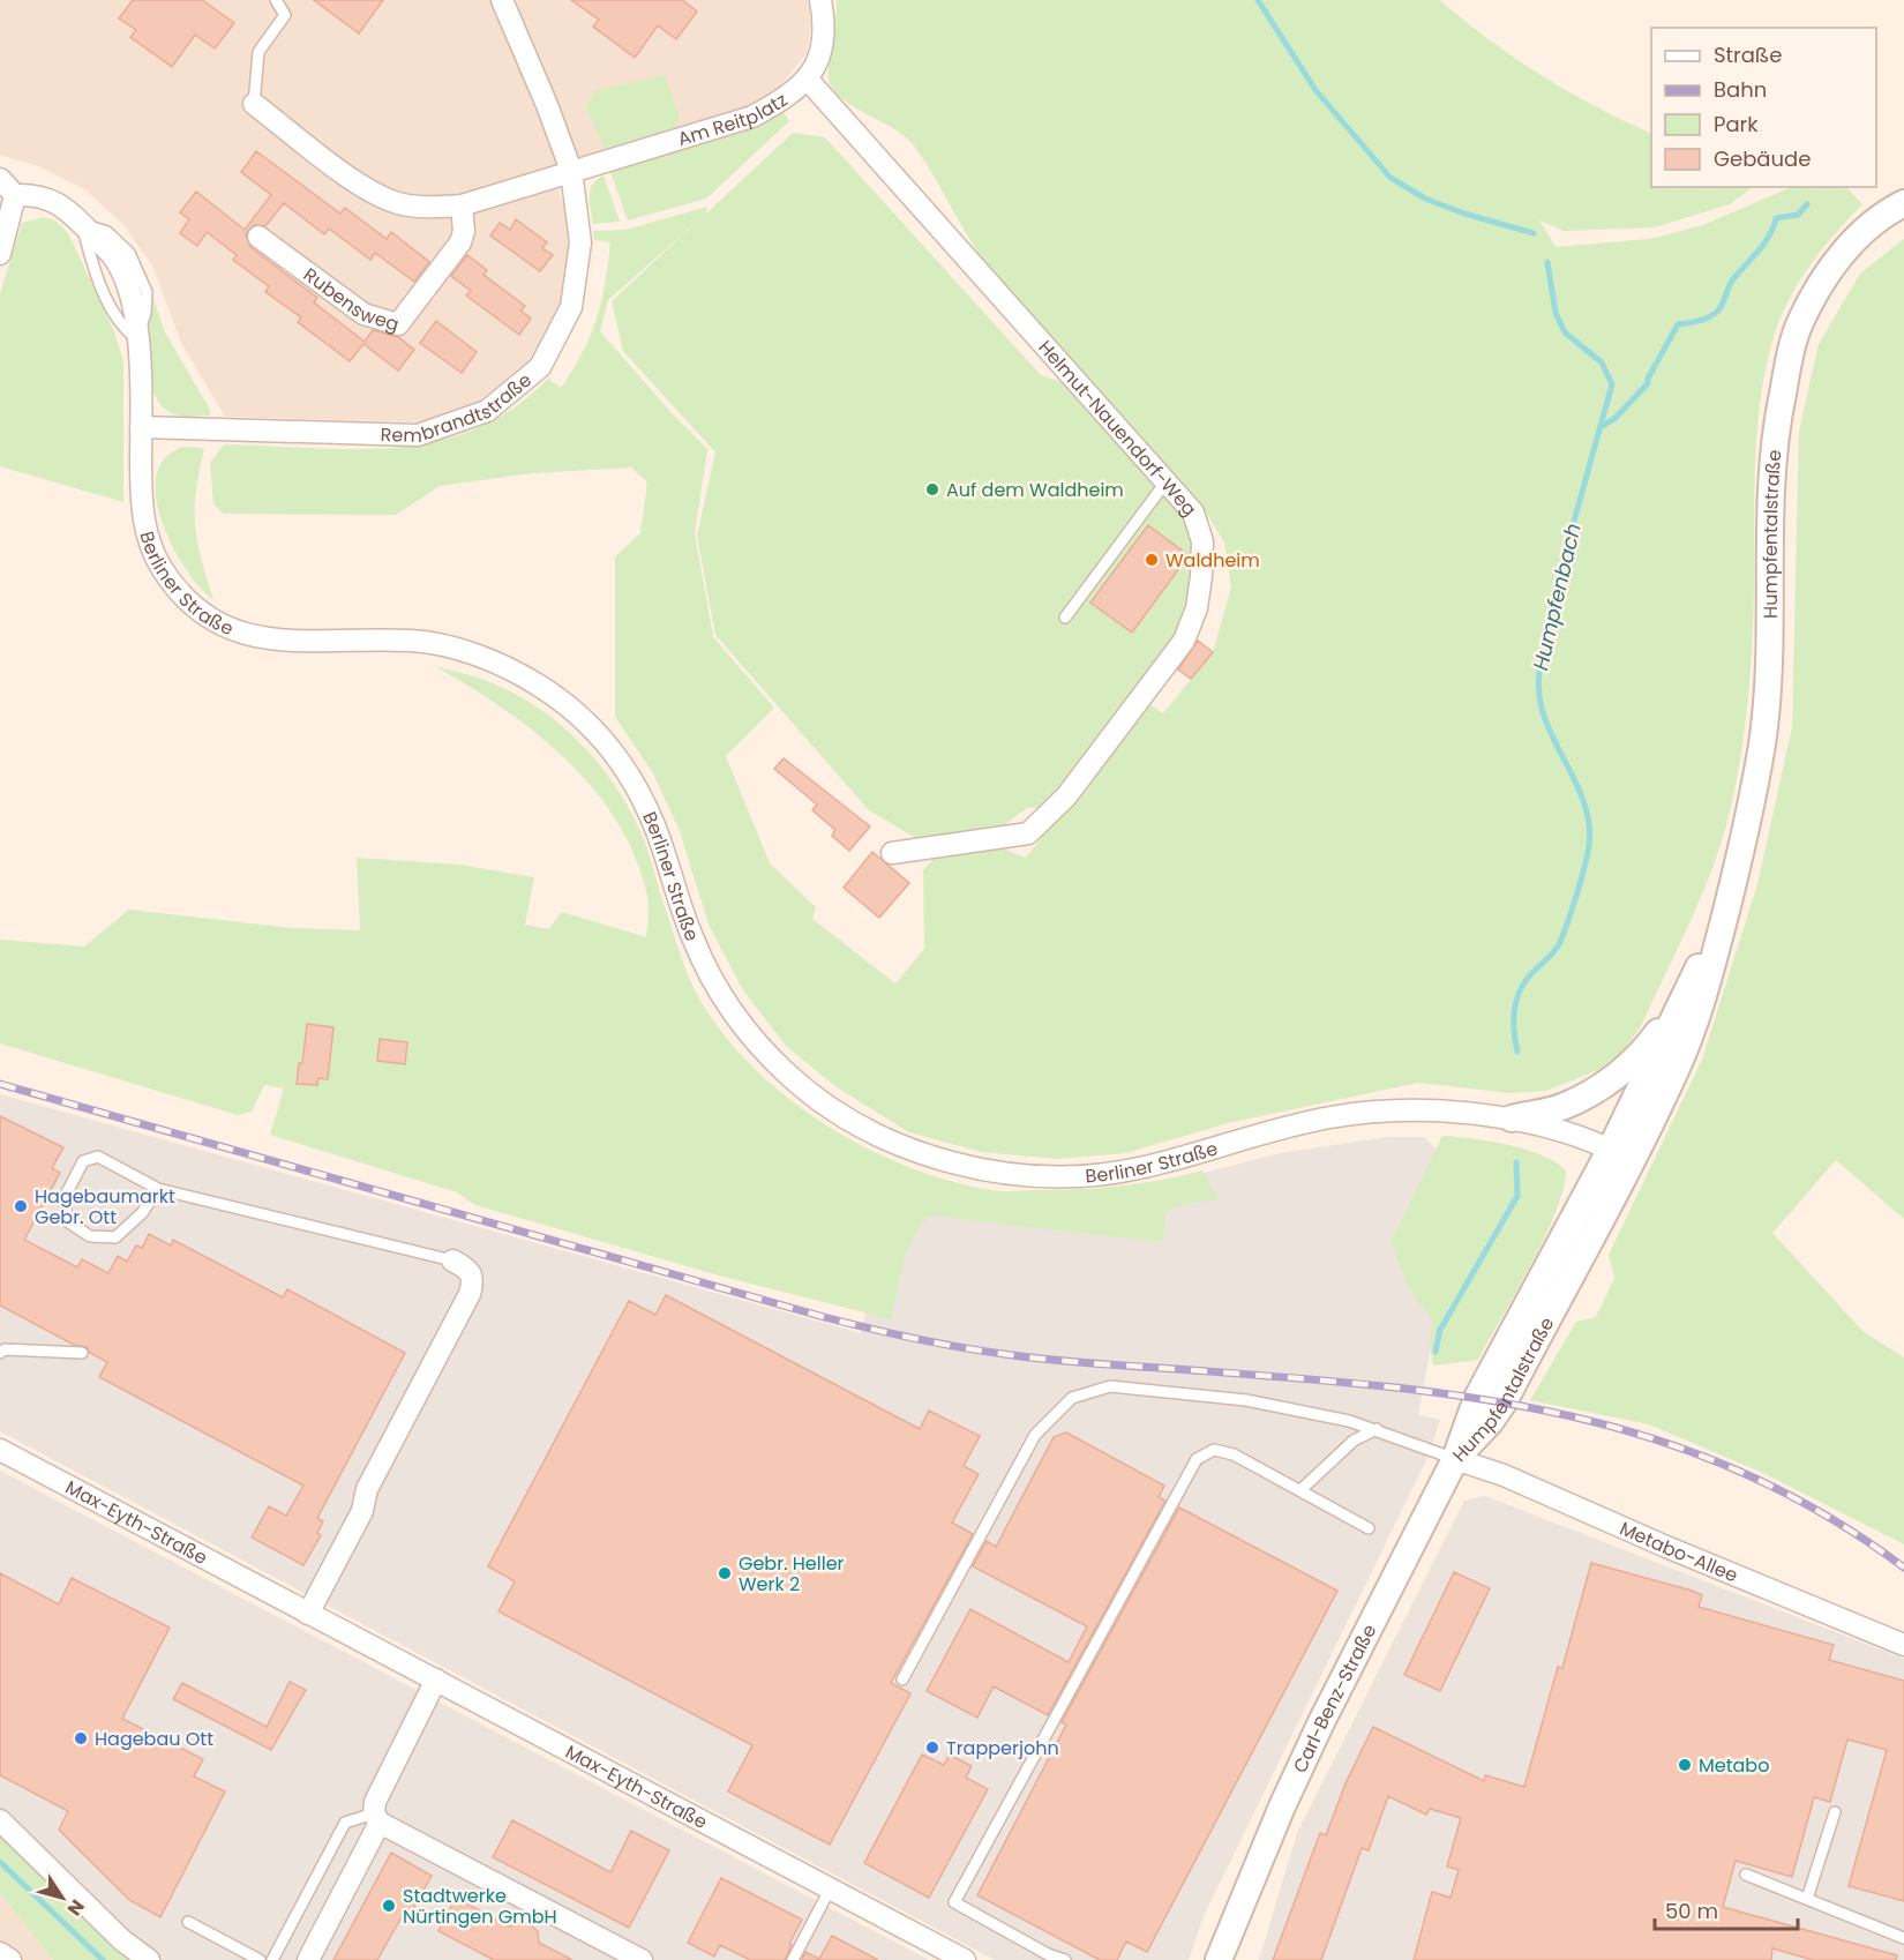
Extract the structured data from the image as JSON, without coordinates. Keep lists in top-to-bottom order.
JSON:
{
  "streets": {
    "street": [
      "Am Reitplatz",
      "Rubensweg",
      "Rembrandtstraße",
      "Helmut-Nauendorf-Weg",
      "Humpfentalstraße",
      "Berliner Straße",
      "Max-Eyth-Straße",
      "Metabo-Allee",
      "Carl-Benz-Straße"
    ]
  },
  "crossings": [
    ["Am Reitplatz", "Rembrandtstraße"],
    ["Am Reitplatz", "Helmut-Nauendorf-Weg"],
    ["Rembrandtstraße", "Berliner Straße"],
    ["Humpfentalstraße", "Berliner Straße"],
    ["Humpfentalstraße", "Metabo-Allee"],
    ["Humpfentalstraße", "Carl-Benz-Straße"],
    ["Metabo-Allee", "Carl-Benz-Straße"]
  ],
  "water": ["Humpfenbach"],
  "places": [
    "Auf dem Waldheim",
    "Waldheim",
    "Hagebaumarkt Gebr. Ott",
    "Gebr. Heller Werk 2",
    "Hagebau Ott",
    "Trapperjohn",
    "Metabo",
    "Stadtwerke Nürtingen GmbH"
  ],
  "legend": [
    "Straße",
    "Bahn",
    "Park",
    "Gebäude"
  ],
  "scale_bar": "50 m",
  "north": "bottom right"
}
